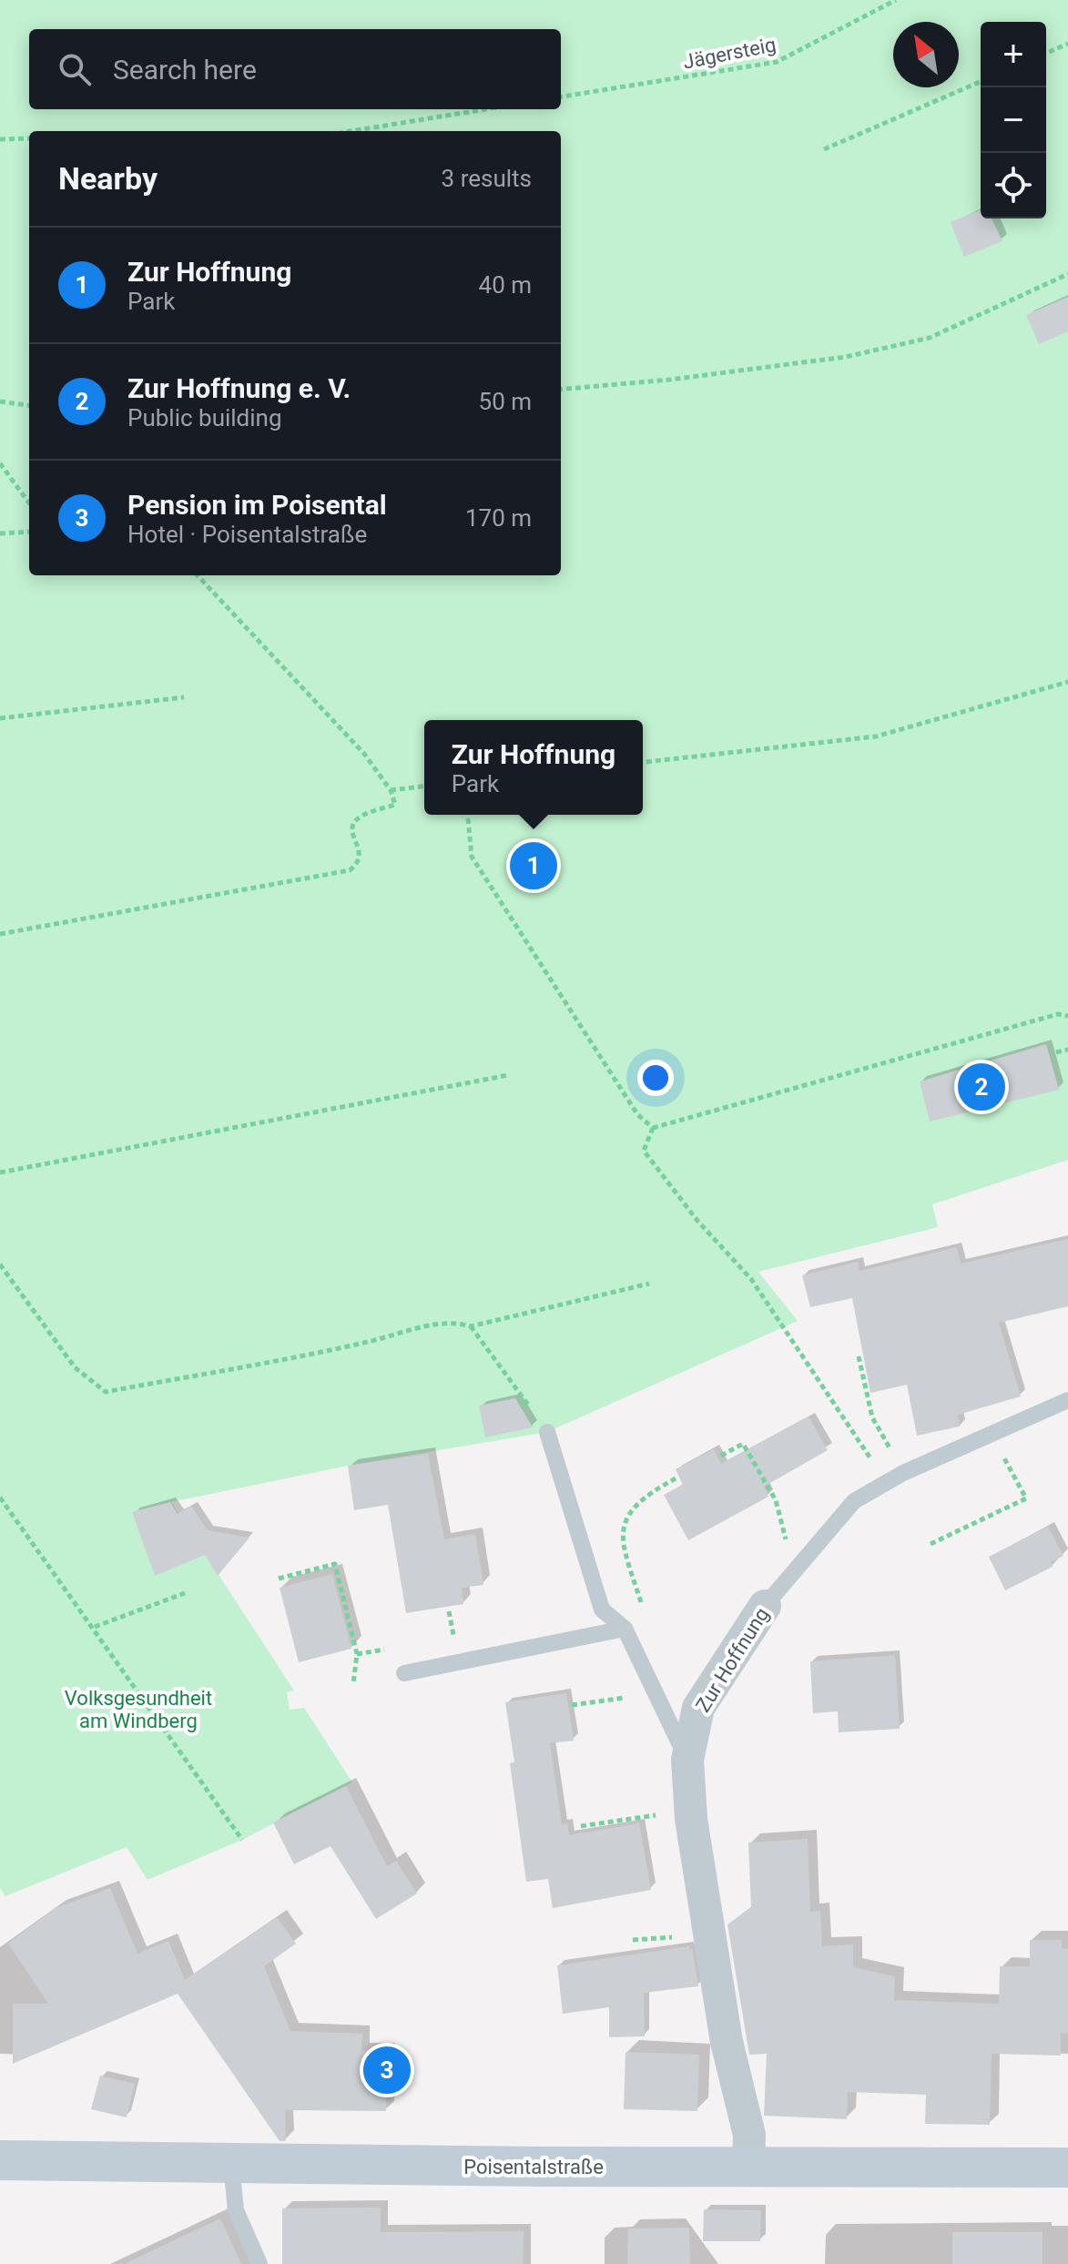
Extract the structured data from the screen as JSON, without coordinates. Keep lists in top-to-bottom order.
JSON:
{
  "streets": {
    "main road": ["Poisentalstraße"],
    "street": ["Zur Hoffnung"],
    "path": ["Jägersteig"]
  },
  "crossings": [
    ["Zur Hoffnung", "Poisentalstraße"]
  ],
  "parks": ["Volksgesundheit am Windberg"],
  "north": "top left",
  "page": {
    "map_buttons": ["+", "−"],
    "search": "Search here",
    "heading": ["Nearby", "3 results"],
    "list": [
      {
        "mark": "1",
        "name": "Zur Hoffnung",
        "note": "Park",
        "value": "40 m"
      },
      {
        "mark": "2",
        "name": "Zur Hoffnung e. V.",
        "note": "Public building",
        "value": "50 m"
      },
      {
        "mark": "3",
        "name": "Pension im Poisental",
        "note": "Hotel · Poisentalstraße",
        "value": "170 m"
      }
    ],
    "popup": ["Zur Hoffnung", "Park"],
    "pins": ["1", "2", "3"]
  }
}
